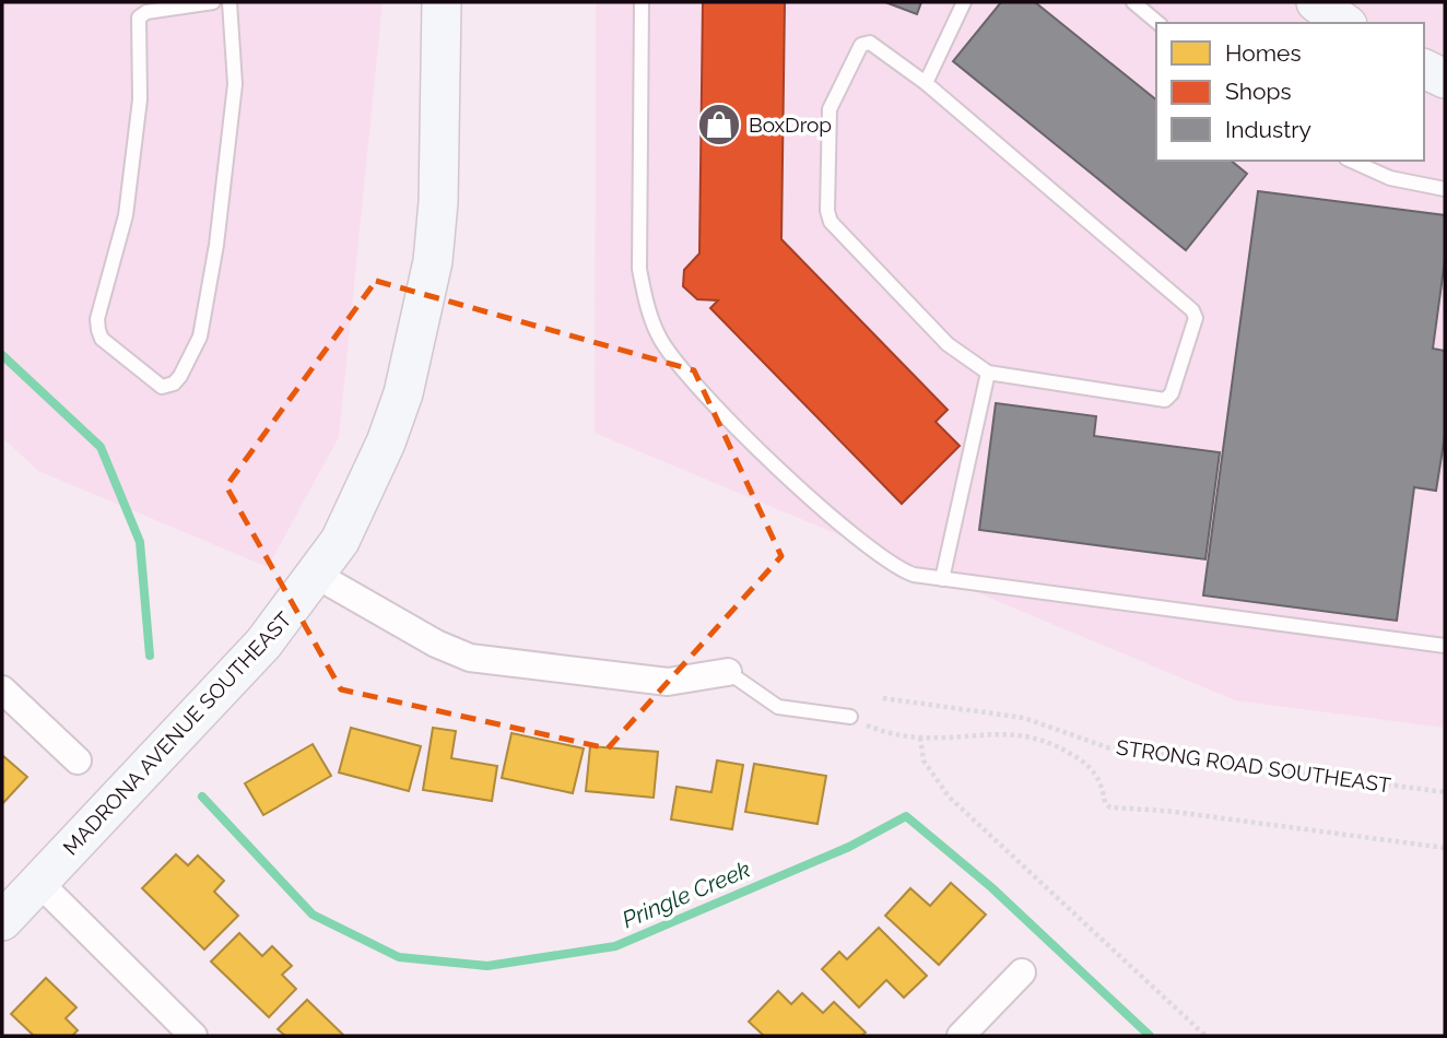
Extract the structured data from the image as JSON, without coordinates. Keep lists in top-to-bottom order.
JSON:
{
  "streets": {
    "main road": ["MADRONA AVENUE SOUTHEAST"],
    "path": ["STRONG ROAD SOUTHEAST"]
  },
  "water": ["Pringle Creek"],
  "places": {
    "shop": ["BoxDrop"]
  },
  "legend": ["Homes", "Shops", "Industry"]
}
